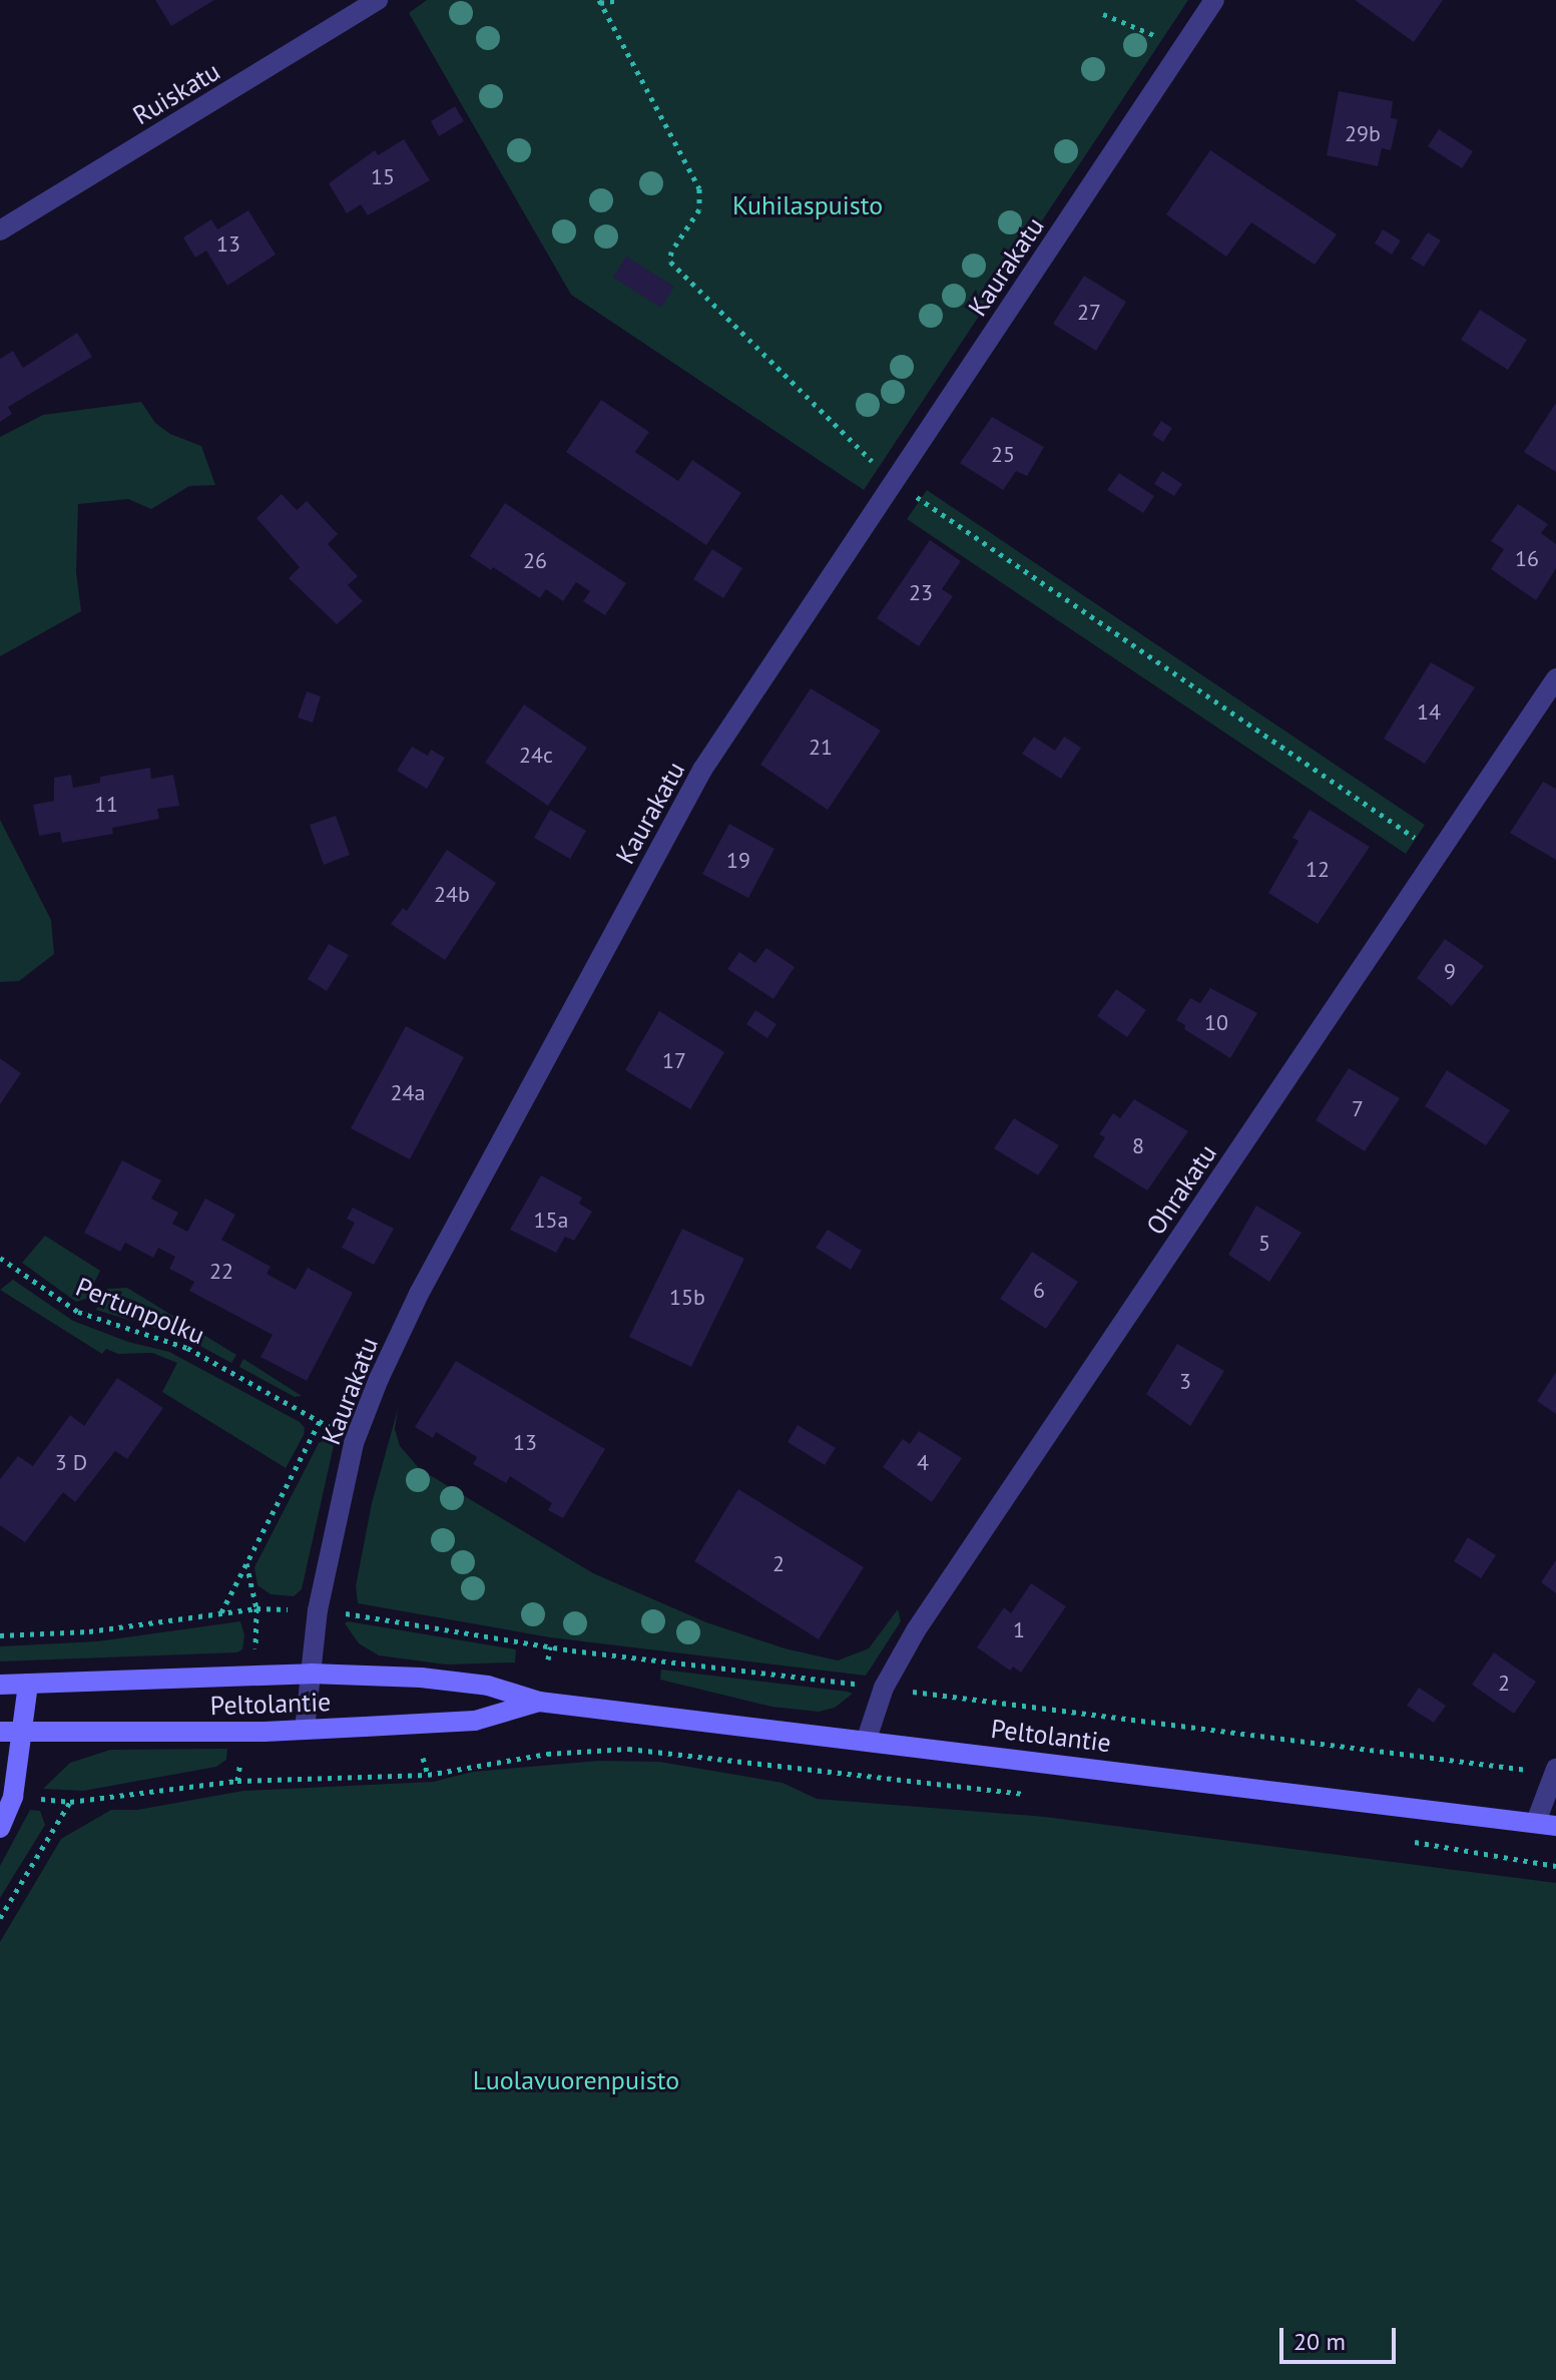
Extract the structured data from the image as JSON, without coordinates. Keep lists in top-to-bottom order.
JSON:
{
  "streets": {
    "street": [
      "Ruiskatu",
      "Kaurakatu",
      "Ohrakatu",
      "Peltolantie"
    ],
    "path": ["Pertunpolku"]
  },
  "crossings": [
    ["Kaurakatu", "Pertunpolku"],
    ["Kaurakatu", "Peltolantie"],
    ["Ohrakatu", "Peltolantie"]
  ],
  "parks": ["Kuhilaspuisto", "Luolavuorenpuisto"],
  "house_numbers": [
    "29b",
    "15",
    "13",
    "27",
    "25",
    "16",
    "26",
    "23",
    "14",
    "21",
    "24c",
    "11",
    "19",
    "12",
    "24b",
    "9",
    "10",
    "17",
    "24a",
    "7",
    "8",
    "15a",
    "5",
    "22",
    "6",
    "15b",
    "3",
    "13",
    "3 D",
    "4",
    "2",
    "1",
    "2"
  ],
  "scale_bar": "20 m"
}
